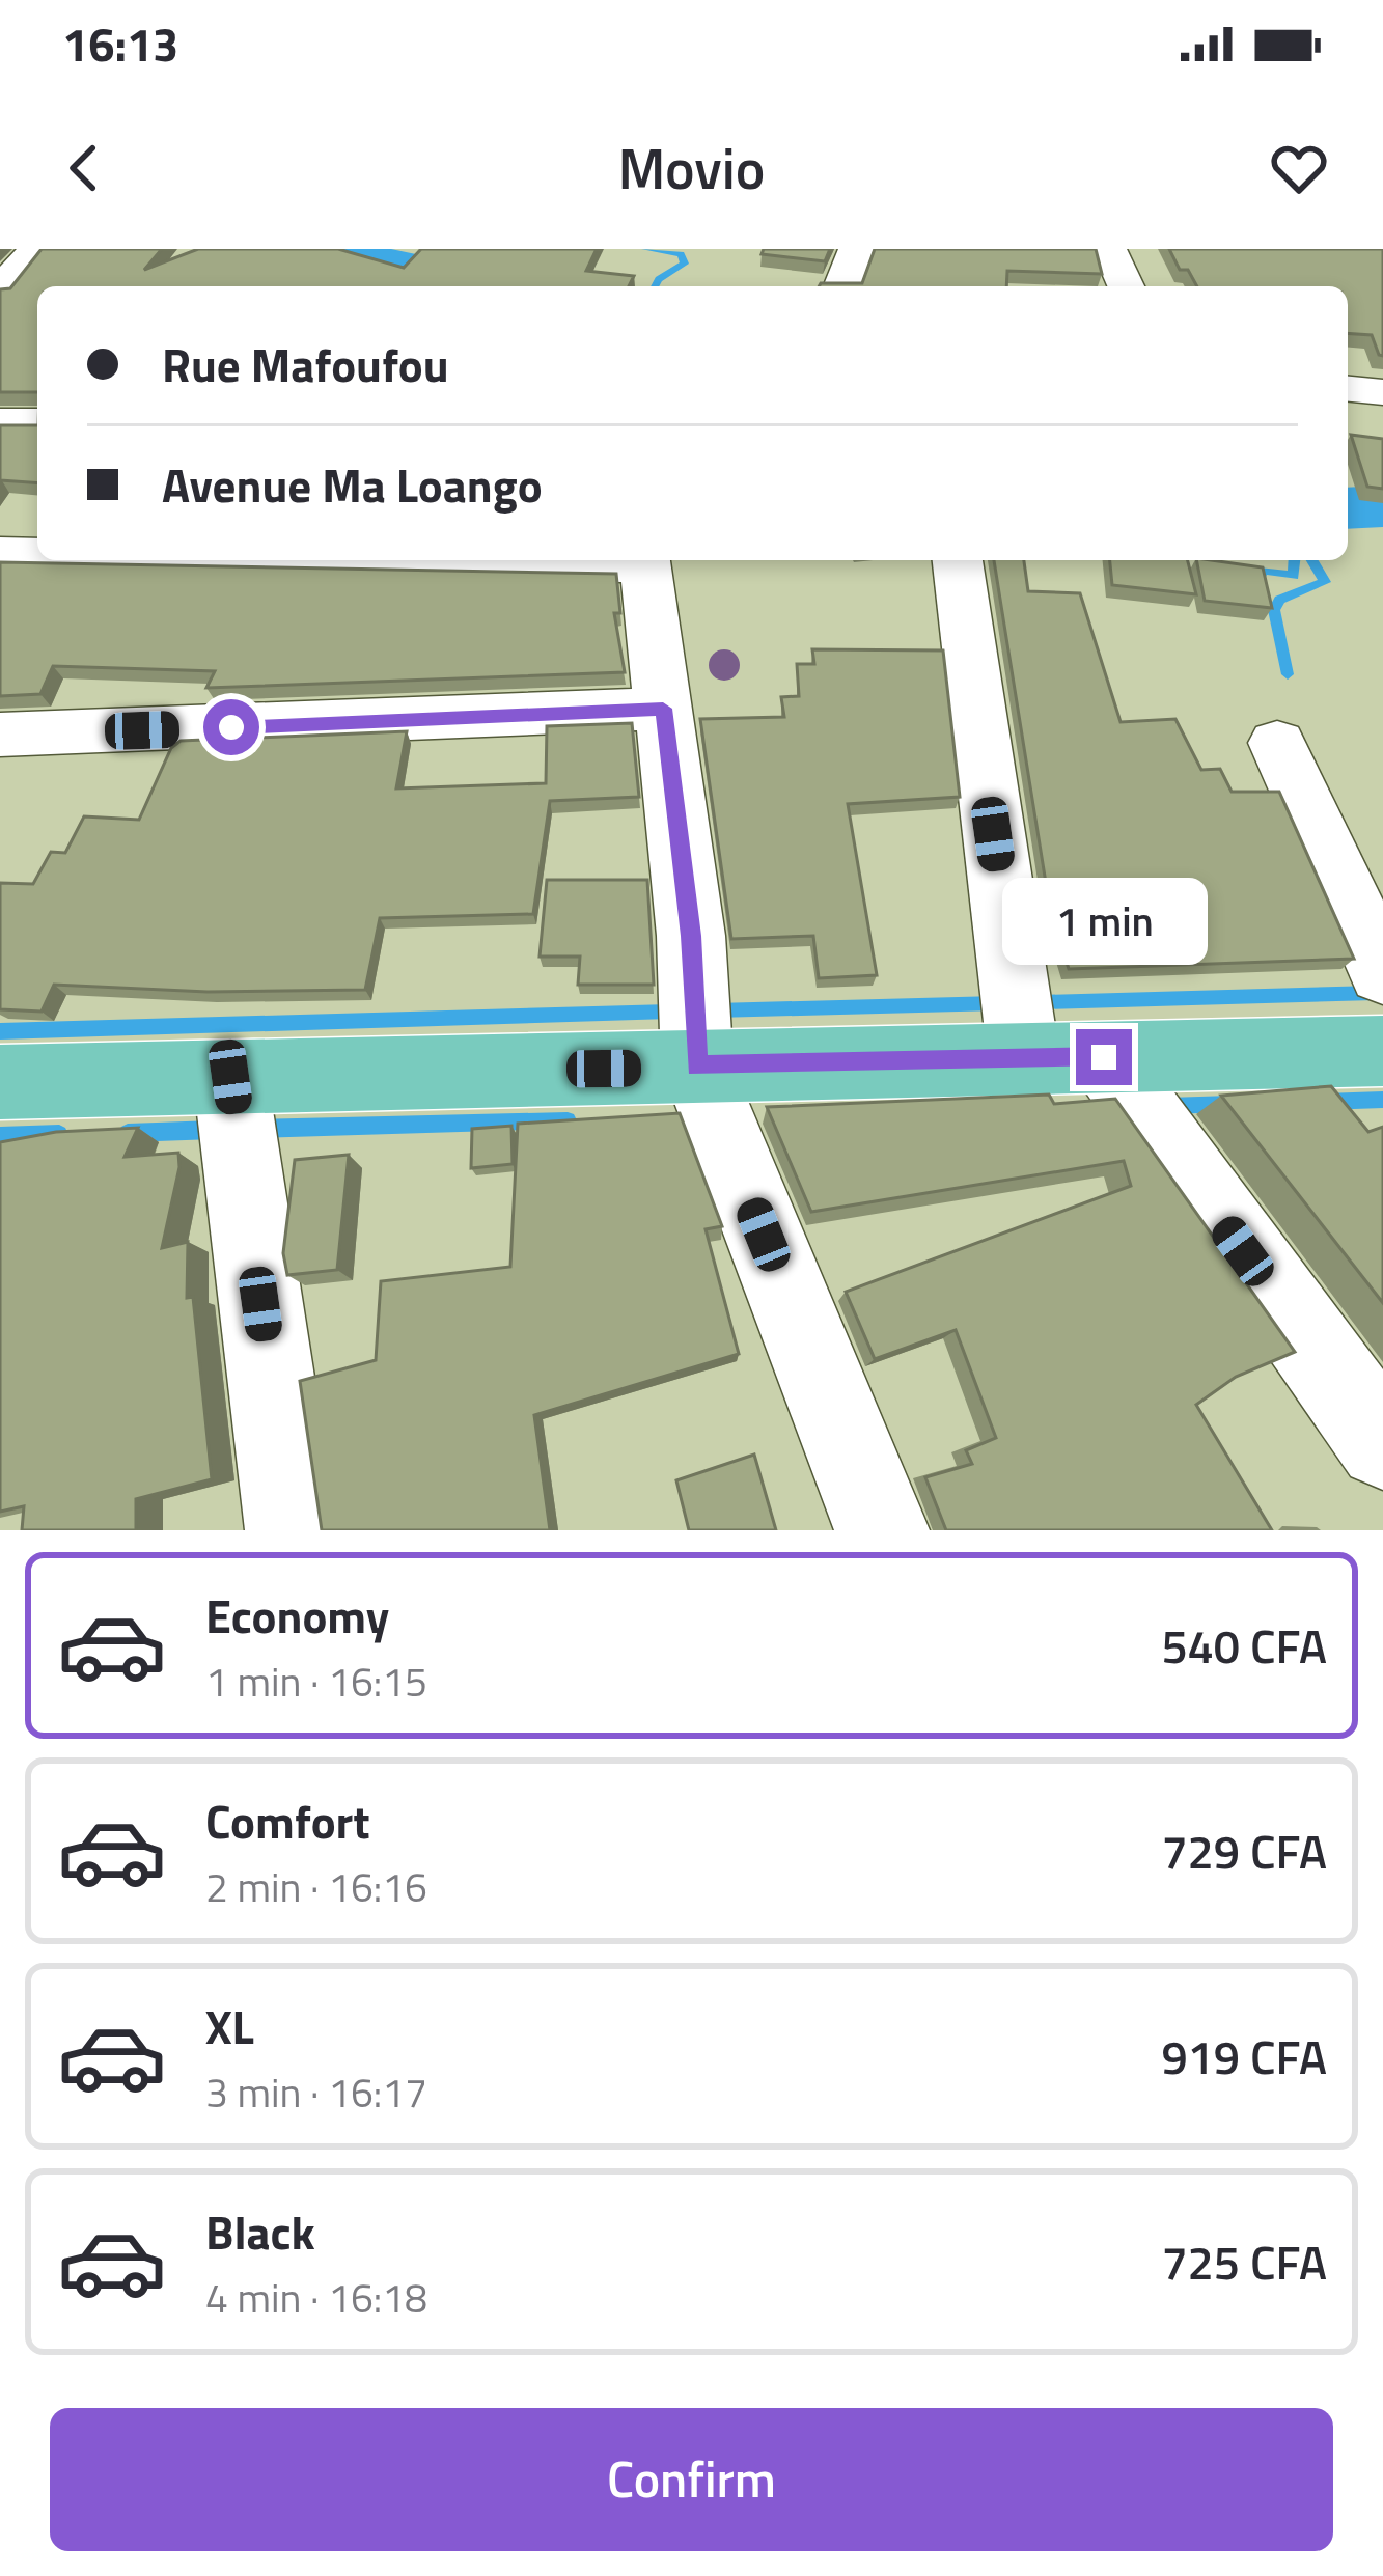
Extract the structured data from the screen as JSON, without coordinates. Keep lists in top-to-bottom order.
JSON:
{
  "page": {
    "status": "16:13",
    "header": "Movio",
    "banner": ["Rue Mafoufou", "Avenue Ma Loango"],
    "bubble": "1 min",
    "list": [
      {
        "name": "Economy",
        "note": "1 min · 16:15",
        "value": "540 CFA"
      },
      {
        "name": "Comfort",
        "note": "2 min · 16:16",
        "value": "729 CFA"
      },
      {
        "name": "XL",
        "note": "3 min · 16:17",
        "value": "919 CFA"
      },
      {
        "name": "Black",
        "note": "4 min · 16:18",
        "value": "725 CFA"
      }
    ],
    "buttons": "Confirm"
  }
}
